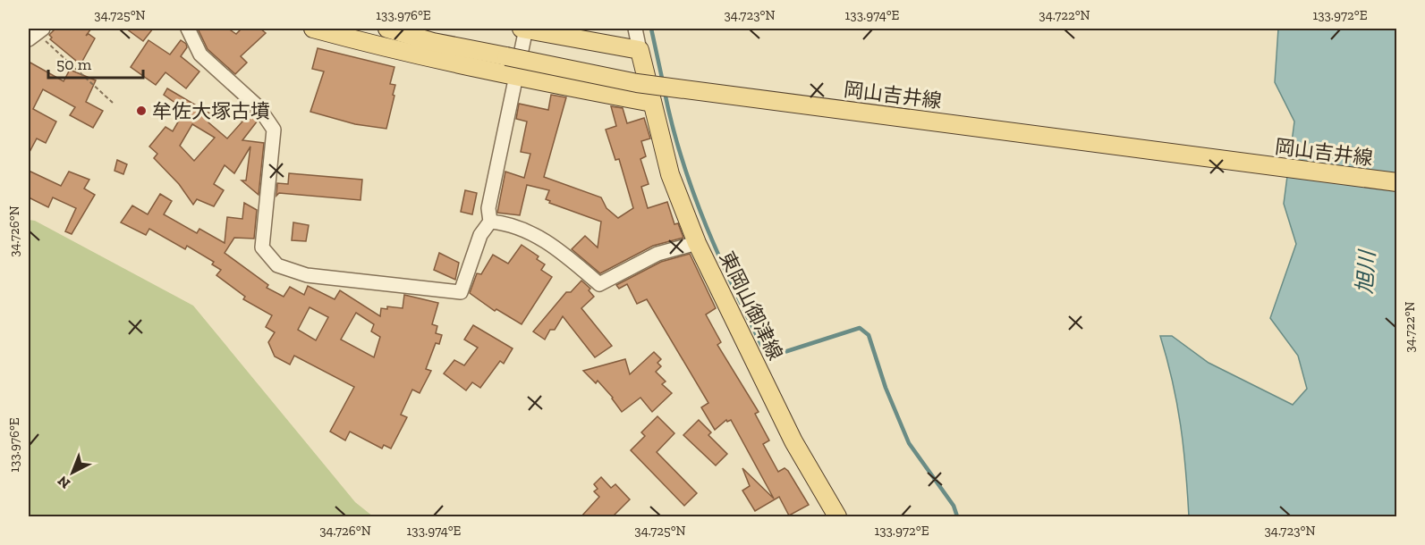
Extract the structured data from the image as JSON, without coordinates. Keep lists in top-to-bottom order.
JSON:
{
  "streets": {
    "main road": ["岡山吉井線", "東岡山御津線"]
  },
  "water": ["旭川"],
  "places": ["牟佐大塚古墳"],
  "scale_bar": "50 m",
  "north": "bottom left",
  "coordinates": [
    "34.725°N",
    "133.976°E",
    "34.723°N",
    "133.974°E",
    "34.722°N",
    "133.972°E",
    "34.726°N"
  ]
}
